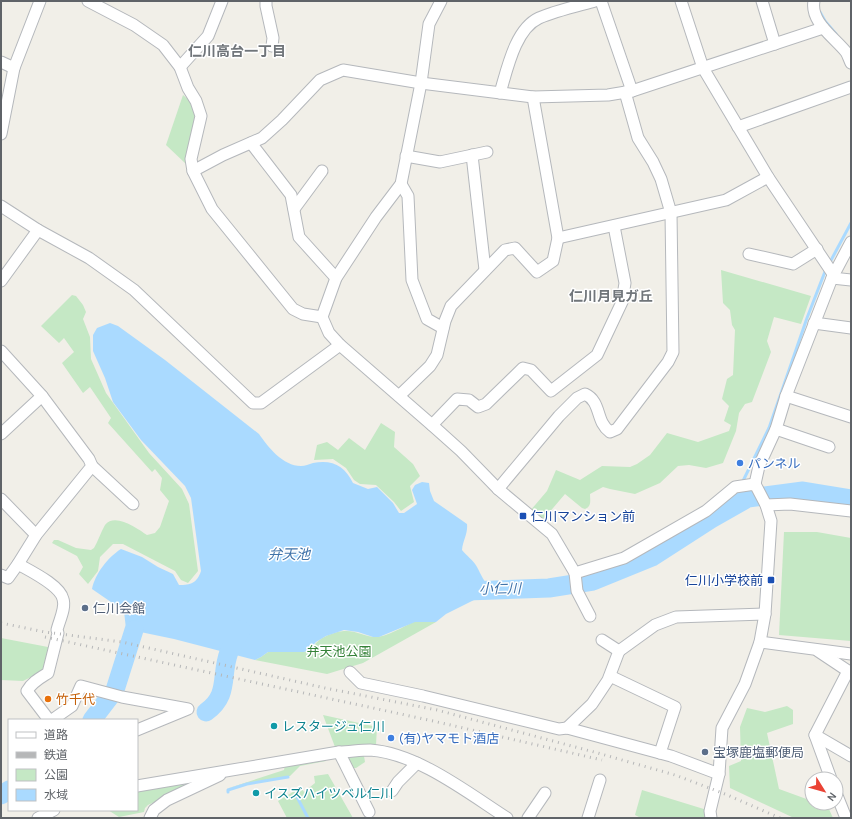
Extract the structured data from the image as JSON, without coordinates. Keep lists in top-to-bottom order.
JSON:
{
  "districts": ["仁川高台一丁目", "仁川月見ガ丘"],
  "water": ["弁天池", "小仁川"],
  "parks": ["弁天池公園"],
  "places": {
    "other": [
      "パンネル",
      "仁川会館",
      "竹千代",
      "レスタージュ仁川",
      "(有)ヤマモト酒店",
      "宝塚鹿塩郵便局",
      "イスズハイツベル仁川"
    ],
    "transit": ["仁川マンション前", "仁川小学校前"]
  },
  "legend": [
    "道路",
    "鉄道",
    "公園",
    "水域"
  ],
  "north": "bottom right"
}
